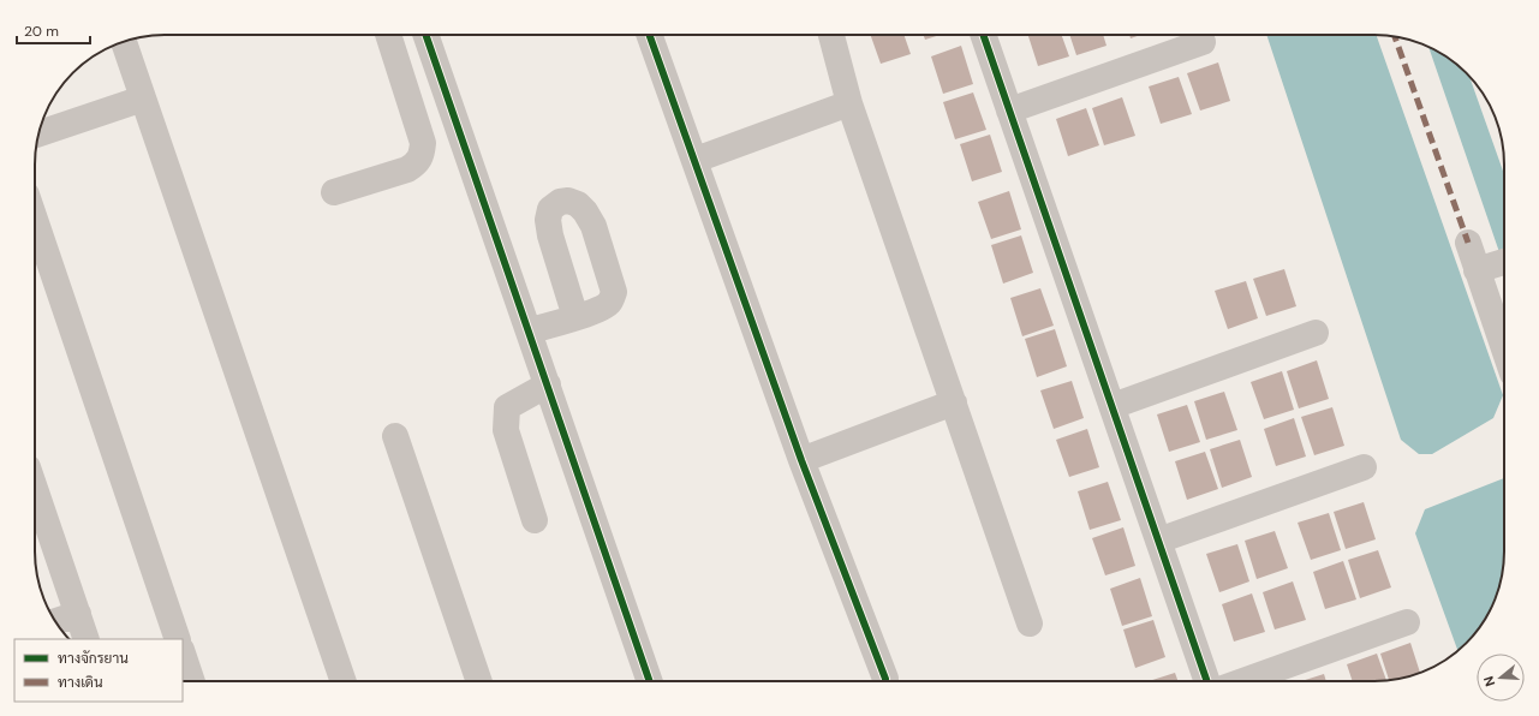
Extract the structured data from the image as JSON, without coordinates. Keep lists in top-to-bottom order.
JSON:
{
  "legend": ["ทางจักรยาน", "ทางเดิน"],
  "scale_bar": "20 m",
  "north": "left"
}
